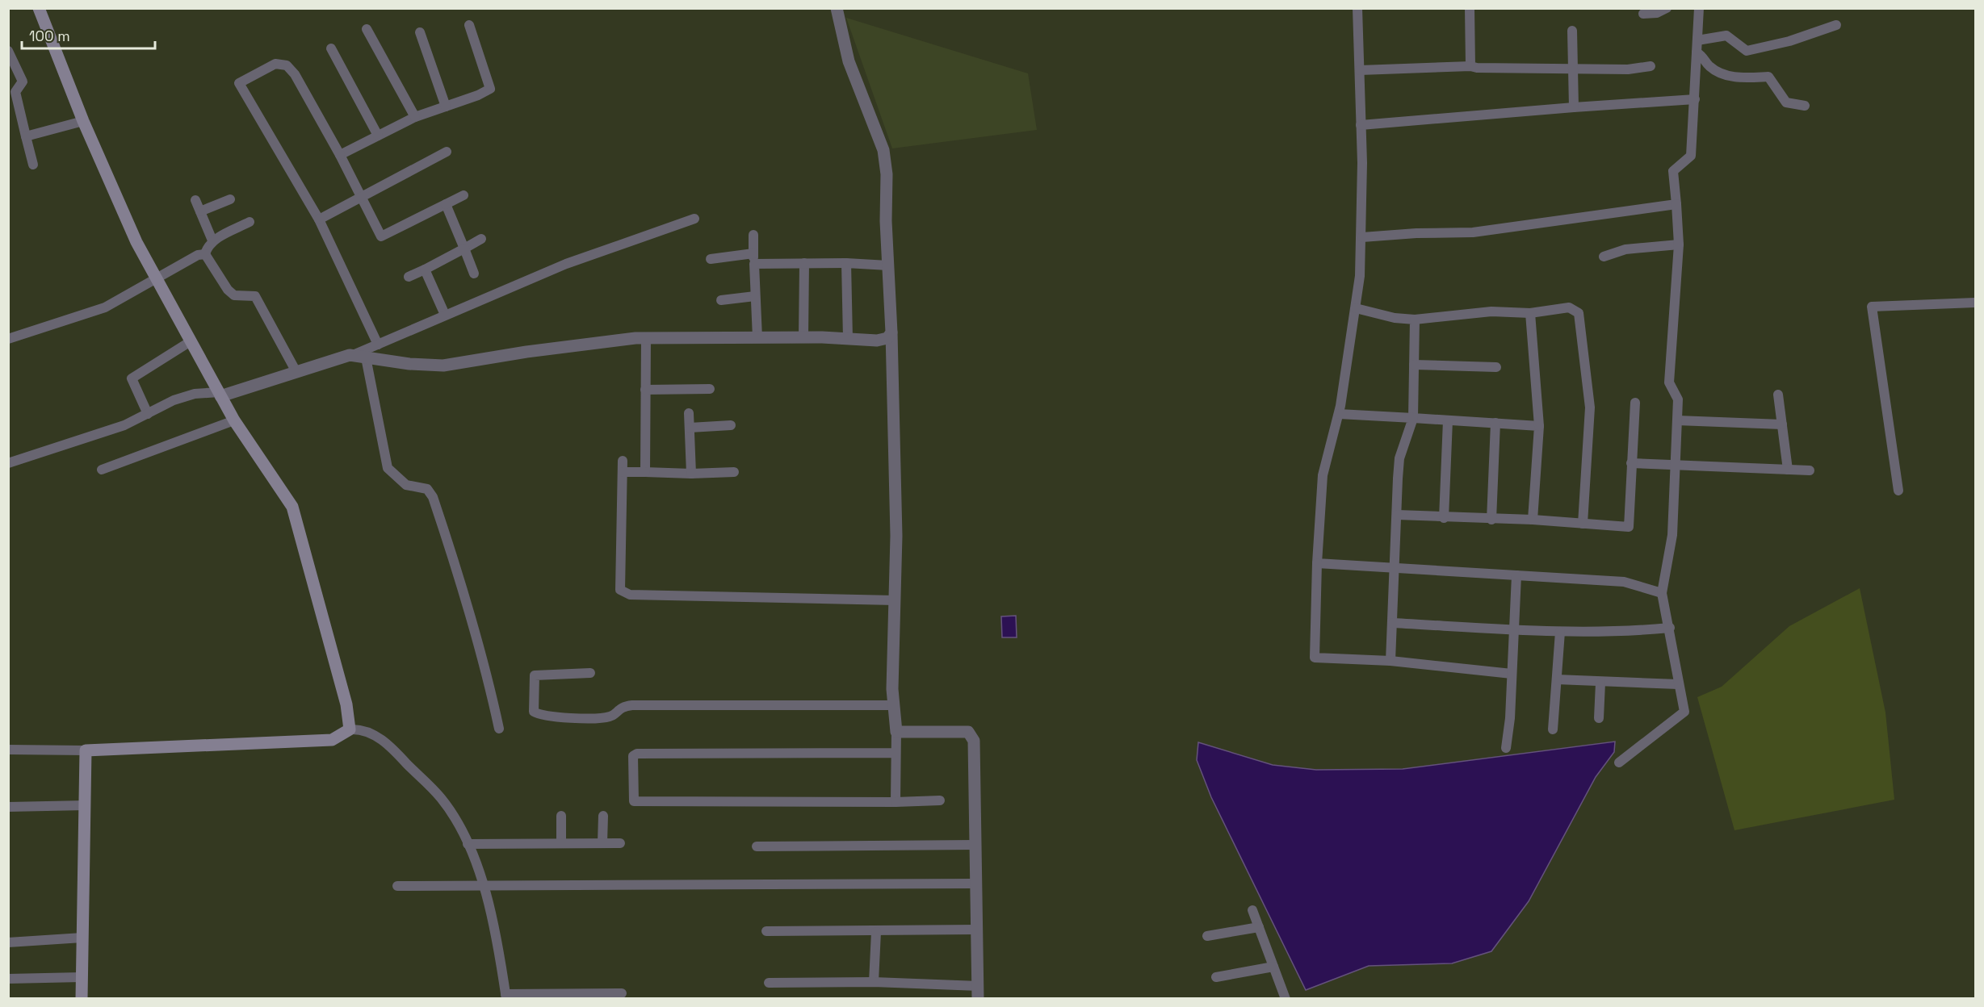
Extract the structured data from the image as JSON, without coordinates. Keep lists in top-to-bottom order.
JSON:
{
  "scale_bar": "100 m"
}
